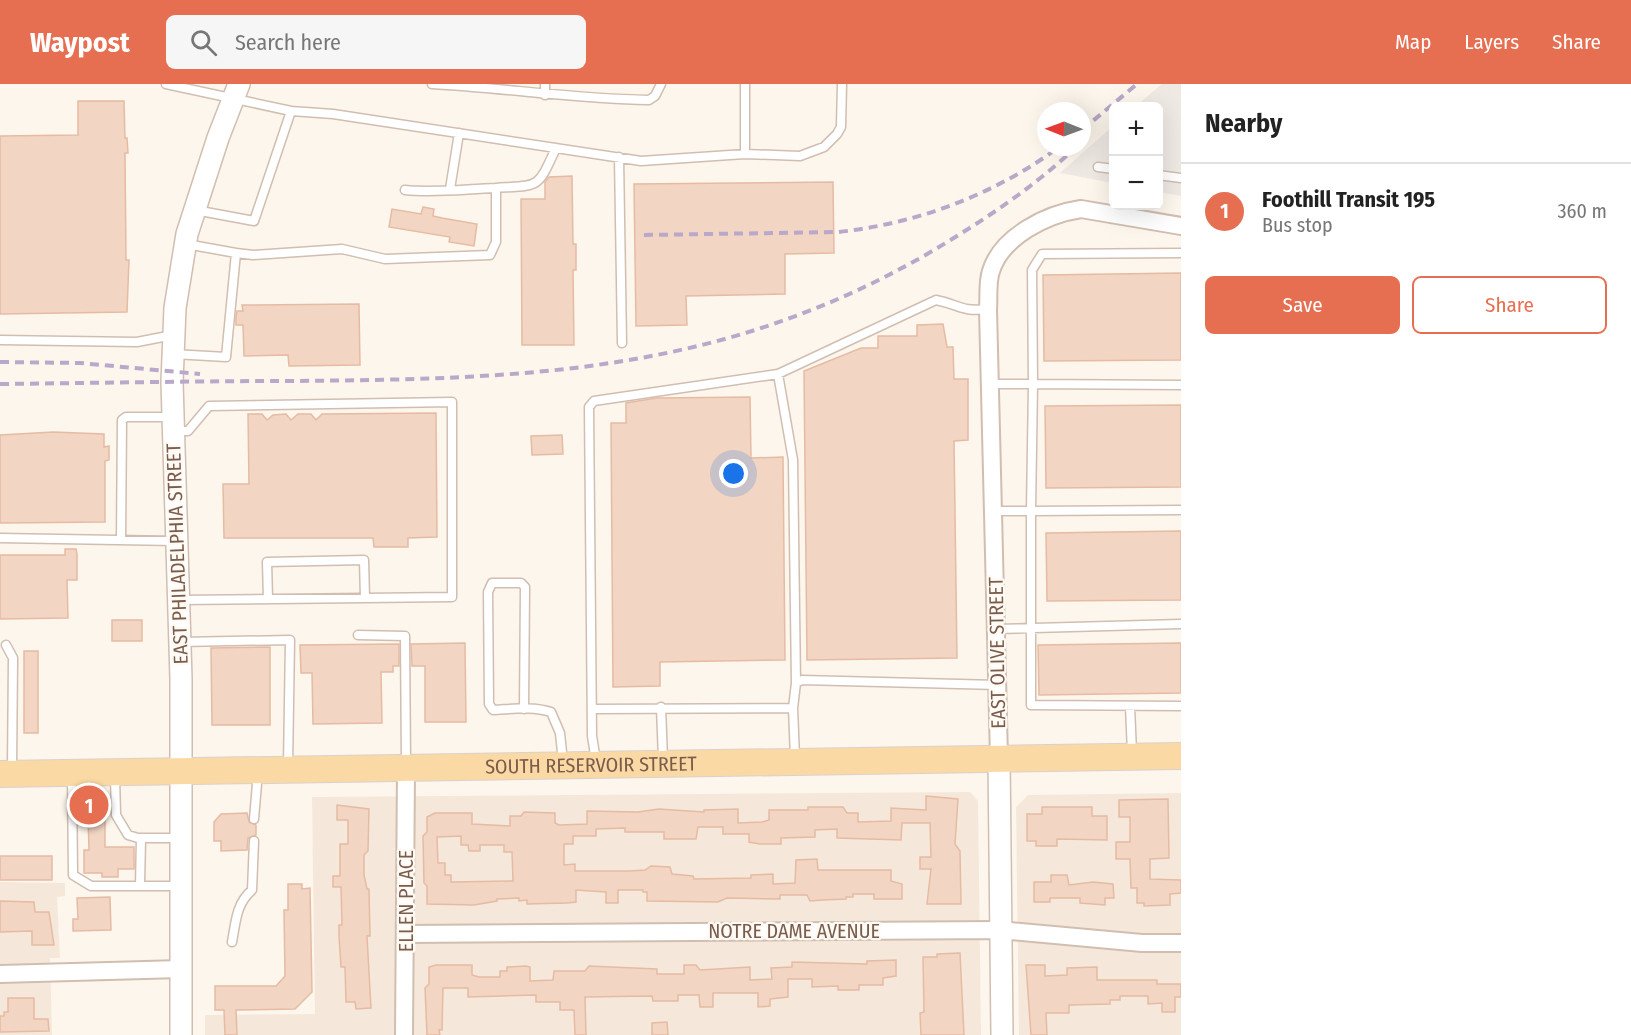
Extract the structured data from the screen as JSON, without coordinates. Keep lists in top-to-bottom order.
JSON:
{
  "streets": {
    "main road": ["SOUTH RESERVOIR STREET"],
    "street": [
      "EAST PHILADELPHIA STREET",
      "EAST OLIVE STREET",
      "ELLEN PLACE",
      "NOTRE DAME AVENUE"
    ]
  },
  "crossings": [
    ["EAST PHILADELPHIA STREET", "SOUTH RESERVOIR STREET"],
    ["EAST OLIVE STREET", "SOUTH RESERVOIR STREET"],
    ["EAST OLIVE STREET", "NOTRE DAME AVENUE"],
    ["SOUTH RESERVOIR STREET", "ELLEN PLACE"],
    ["ELLEN PLACE", "NOTRE DAME AVENUE"]
  ],
  "north": "left",
  "page": {
    "header": "Waypost",
    "search": "Search here",
    "nav": ["Map", "Layers", "Share"],
    "heading": "Nearby",
    "map_buttons": ["+", "−"],
    "list": [
      {
        "mark": "1",
        "name": "Foothill Transit 195",
        "note": "Bus stop",
        "value": "360 m"
      }
    ],
    "buttons": ["Save", "Share"],
    "pins": "1"
  }
}
